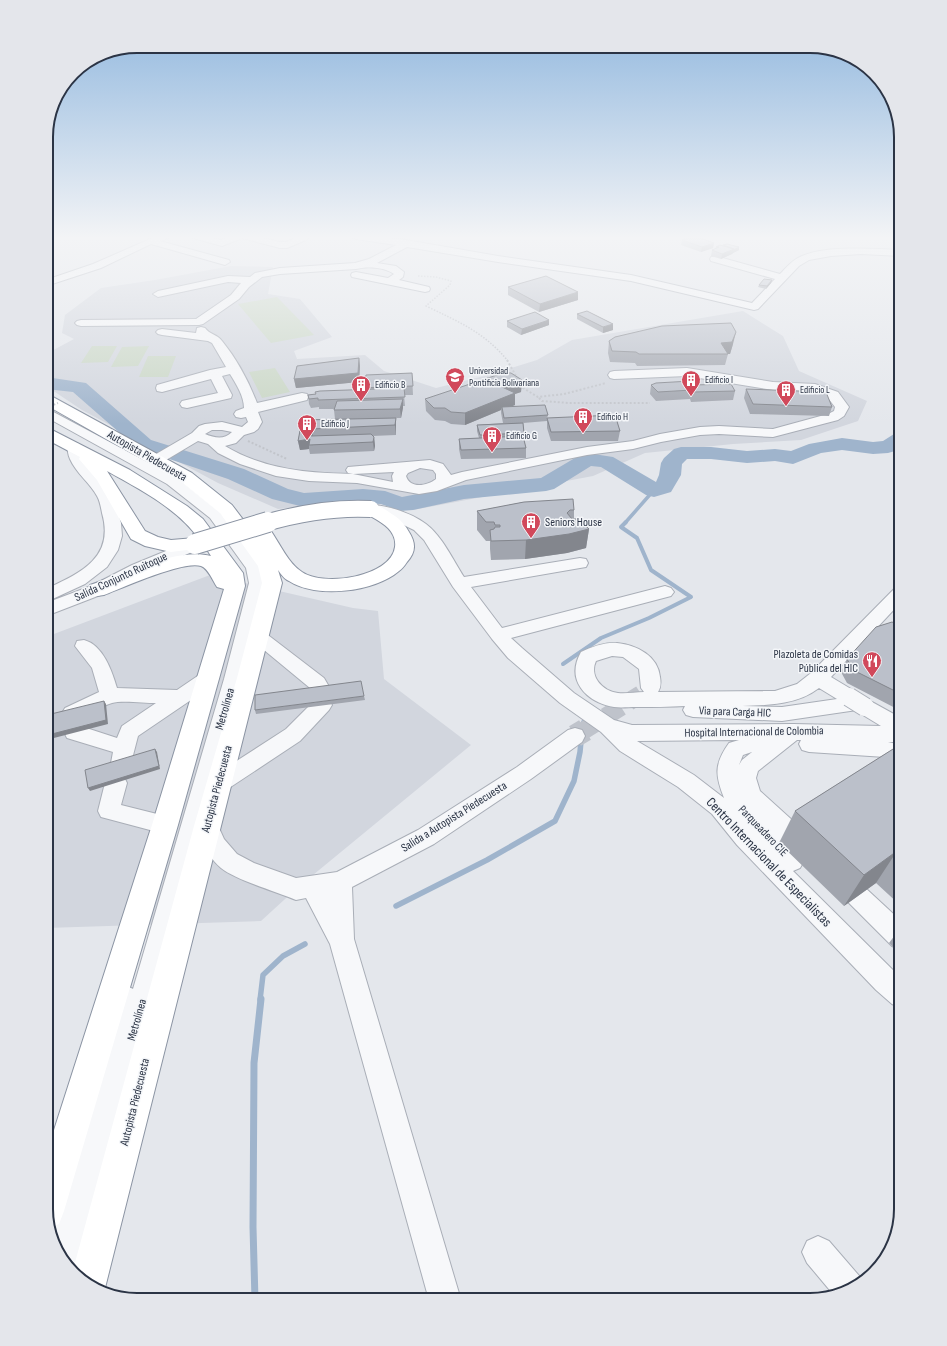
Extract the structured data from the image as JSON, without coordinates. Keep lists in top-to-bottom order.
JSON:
{
  "streets": {
    "highway": ["Autopista Piedecuesta"],
    "street": [
      "Salida Conjunto Ruitoque",
      "Metrolínea",
      "Via para Carga HIC",
      "Hospital Internacional de Colombia",
      "Salida a Autopista Piedecuesta",
      "Parqueadero CIE",
      "Centro Internacional de Especialistas"
    ]
  },
  "crossings": [
    ["Autopista Piedecuesta", "Salida a Autopista Piedecuesta"],
    ["Via para Carga HIC", "Hospital Internacional de Colombia"],
    ["Hospital Internacional de Colombia", "Parqueadero CIE"],
    ["Hospital Internacional de Colombia", "Centro Internacional de Especialistas"]
  ],
  "places": {
    "school or university": ["Universidad Pontificia Bolivariana"],
    "building": [
      "Edificio I",
      "Edificio B",
      "Edificio L",
      "Edificio H",
      "Edificio J",
      "Edificio G",
      "Seniors House"
    ],
    "restaurant": ["Plazoleta de Comidas Pública del HIC"]
  }
}
